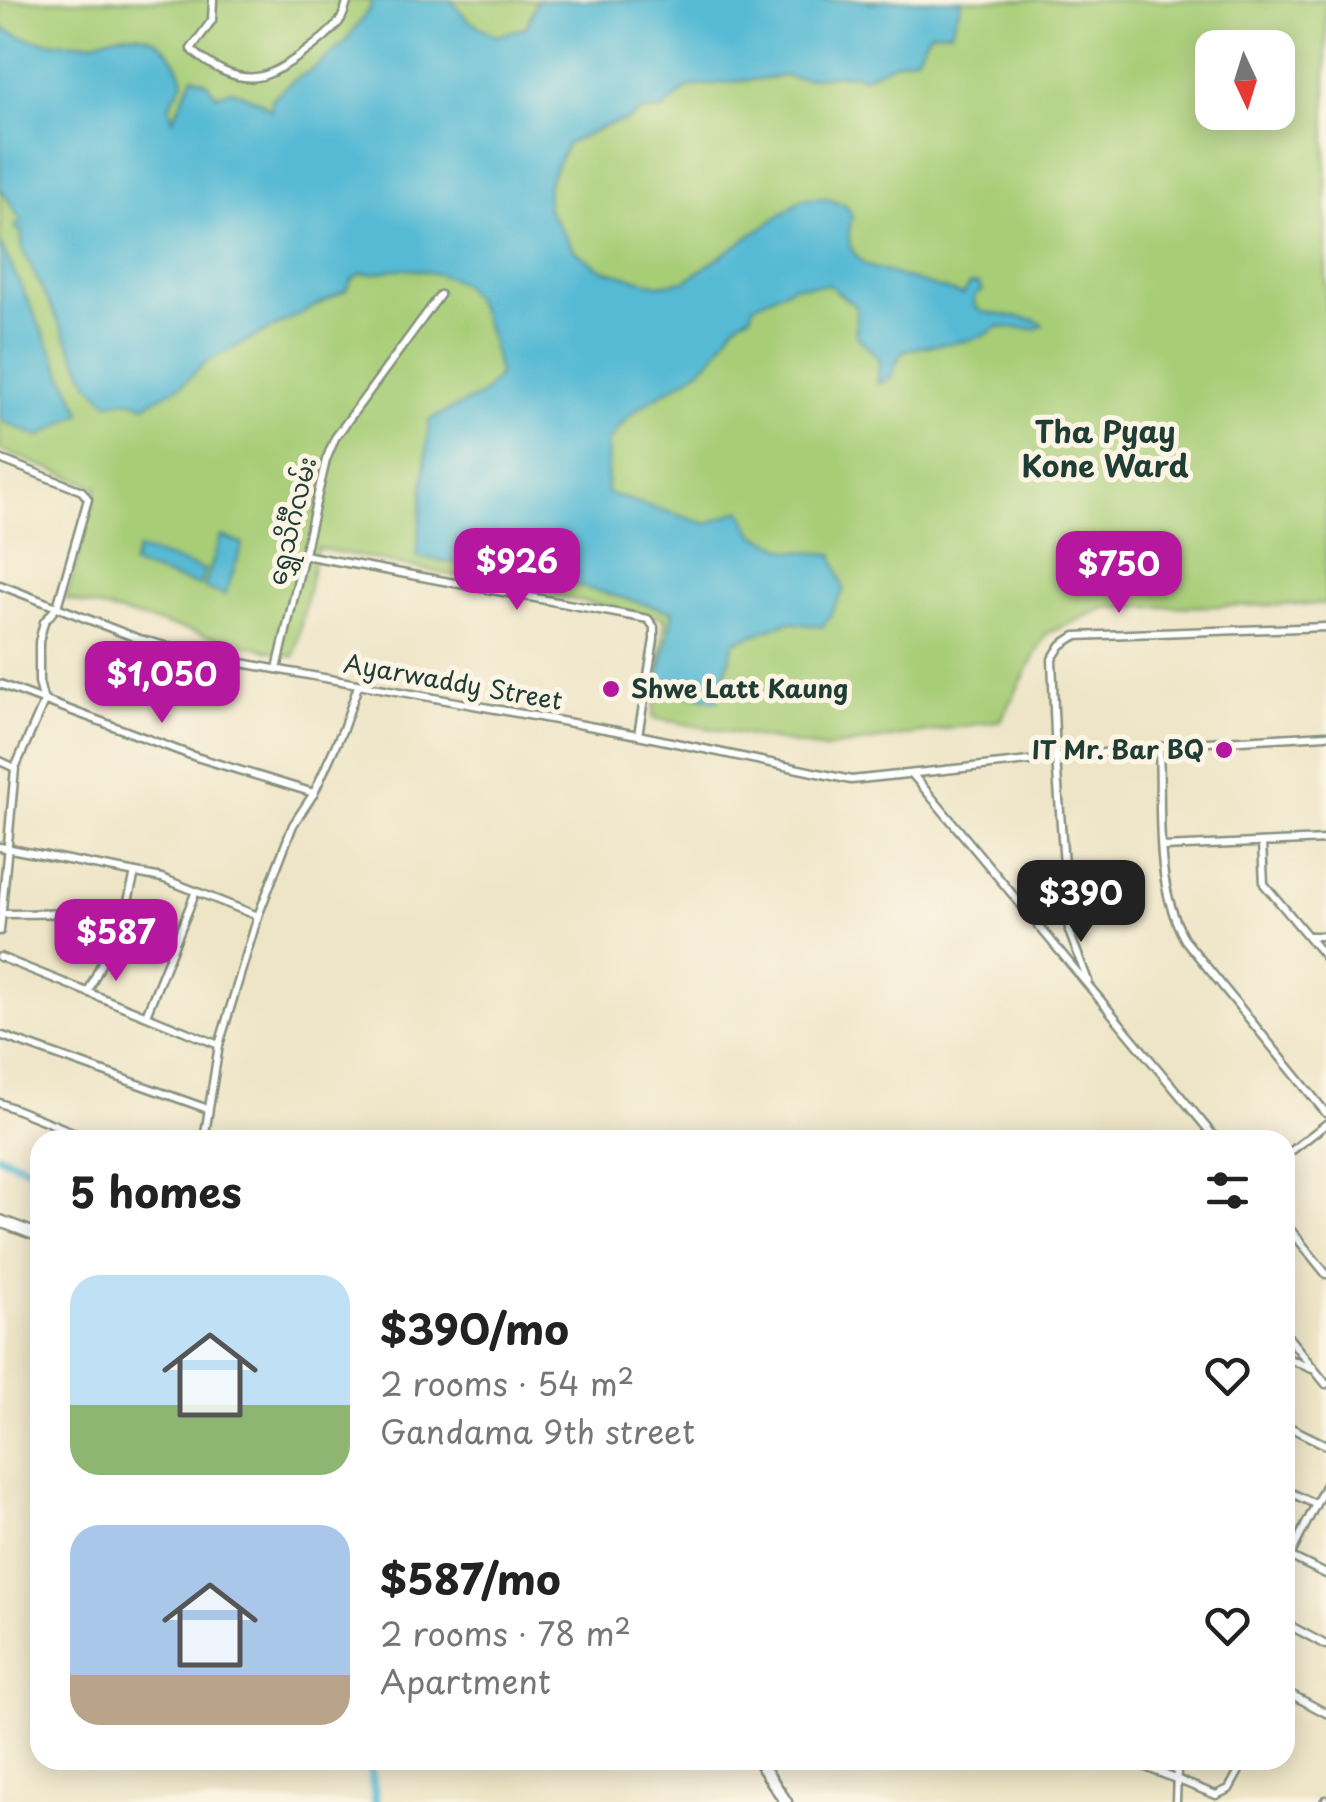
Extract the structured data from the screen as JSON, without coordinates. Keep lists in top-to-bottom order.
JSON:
{
  "streets": {
    "street": ["ရွှေသိင်္ဂီလမ်း", "Ayarwaddy Street"]
  },
  "crossings": [
    ["ရွှေသိင်္ဂီလမ်း", "Ayarwaddy Street"]
  ],
  "districts": ["Tha Pyay Kone Ward"],
  "places": ["Shwe Latt Kaung", "IT Mr. Bar BQ"],
  "north": "bottom",
  "page": {
    "price": [
      "$926",
      "$750",
      "$1,050",
      "$390",
      "$587"
    ],
    "heading": "5 homes",
    "list": [
      {
        "name": "$390/mo",
        "note": "2 rooms · 54 m² · Gandama 9th street"
      },
      {
        "name": "$587/mo",
        "note": "2 rooms · 78 m² · Apartment"
      }
    ]
  }
}
